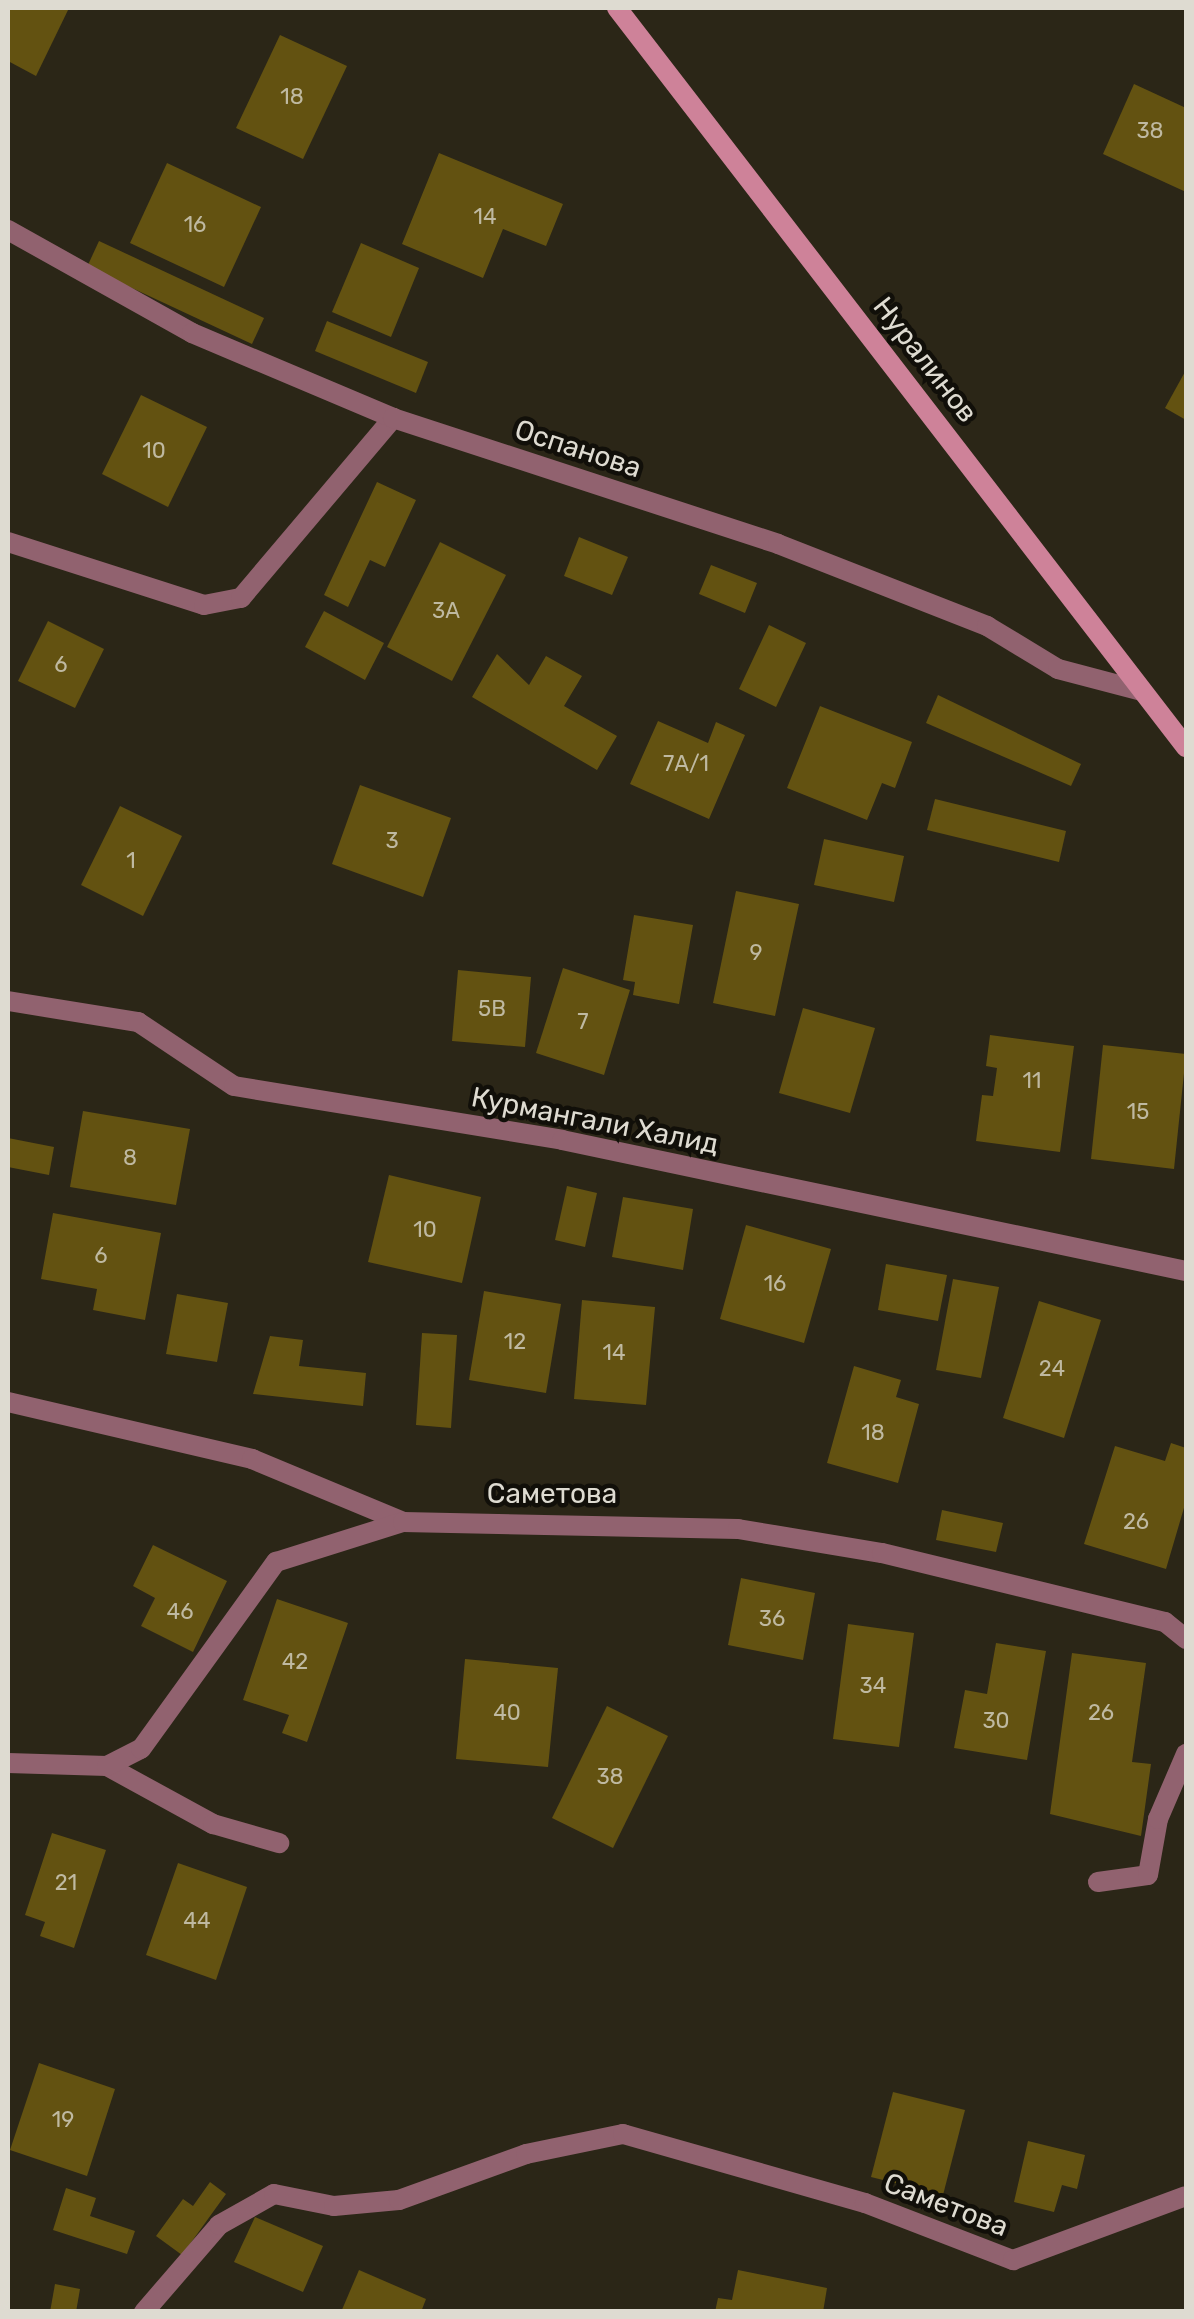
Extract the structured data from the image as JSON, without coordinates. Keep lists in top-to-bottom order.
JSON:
{
  "streets": {
    "main road": ["Нуралинов"],
    "street": ["Оспанова", "Курмангали Халид", "Саметова"]
  },
  "crossings": [
    ["Нуралинов", "Оспанова"]
  ],
  "house_numbers": [
    "18",
    "38",
    "14",
    "16",
    "10",
    "3А",
    "6",
    "7А/1",
    "3",
    "1",
    "9",
    "5В",
    "7",
    "11",
    "15",
    "8",
    "10",
    "6",
    "16",
    "12",
    "14",
    "24",
    "18",
    "26",
    "46",
    "36",
    "42",
    "34",
    "40",
    "26",
    "30",
    "38",
    "21",
    "44",
    "19"
  ]
}
